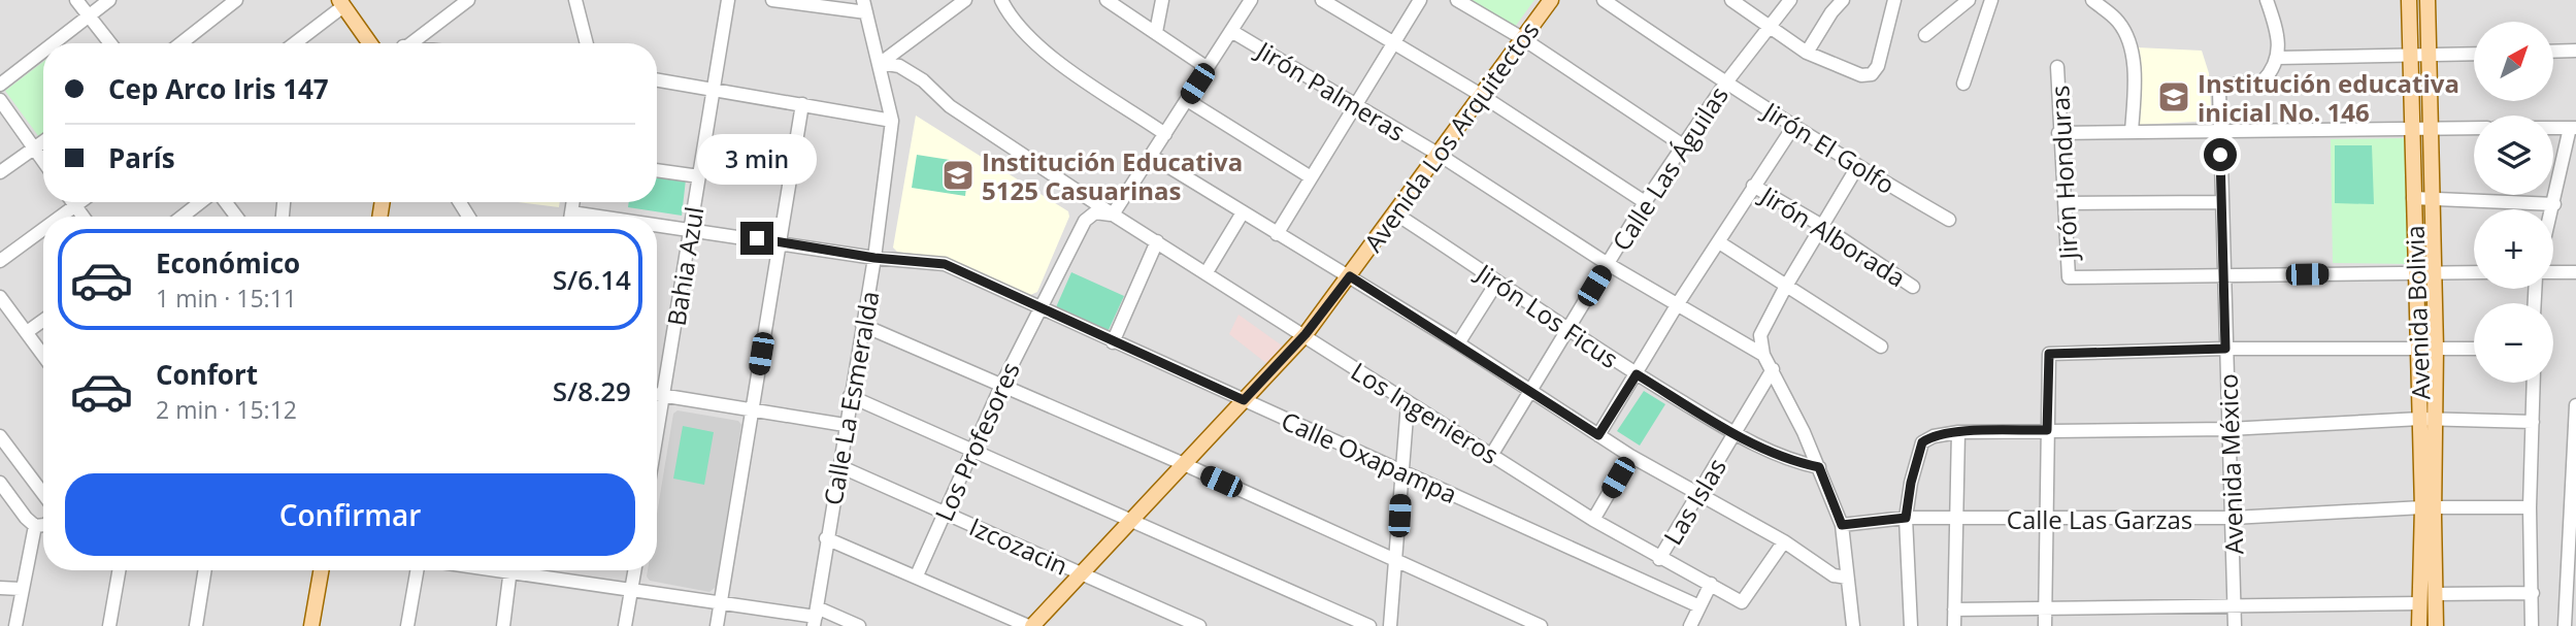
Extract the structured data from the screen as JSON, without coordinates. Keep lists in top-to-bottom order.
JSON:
{
  "streets": {
    "main road": ["Avenida Los Arquitectos", "Avenida Bolivia"],
    "street": [
      "Jirón Palmeras",
      "Jirón El Golfo",
      "Calle Las Águilas",
      "Jirón Honduras",
      "Jirón Alborada",
      "Bahia Azul",
      "Jirón Los Ficus",
      "Calle La Esmeralda",
      "Los Ingenieros",
      "Los Profesores",
      "Calle Oxapampa",
      "Avenida México",
      "Las Islas",
      "Calle Las Garzas",
      "Izcozacin"
    ]
  },
  "crossings": [
    ["Jirón Palmeras", "Avenida Los Arquitectos"],
    ["Jirón Palmeras", "Calle Las Águilas"],
    ["Avenida Los Arquitectos", "Jirón Los Ficus"],
    ["Avenida Los Arquitectos", "Los Ingenieros"],
    ["Avenida Los Arquitectos", "Calle Oxapampa"],
    ["Avenida Los Arquitectos", "Izcozacin"],
    ["Jirón El Golfo", "Calle Las Águilas"],
    ["Calle Las Águilas", "Jirón Los Ficus"],
    ["Calle Las Águilas", "Los Ingenieros"],
    ["Jirón Honduras", "Avenida México"],
    ["Bahia Azul", "Calle Oxapampa"],
    ["Avenida Bolivia", "Calle Las Garzas"],
    ["Jirón Los Ficus", "Las Islas"],
    ["Calle La Esmeralda", "Los Ingenieros"],
    ["Calle La Esmeralda", "Calle Oxapampa"],
    ["Calle La Esmeralda", "Izcozacin"],
    ["Los Ingenieros", "Los Profesores"],
    ["Los Ingenieros", "Las Islas"],
    ["Los Profesores", "Calle Oxapampa"],
    ["Los Profesores", "Izcozacin"],
    ["Avenida México", "Calle Las Garzas"]
  ],
  "places": {
    "school or university": ["Institución educativa inicial No. 146", "Institución Educativa 5125 Casuarinas"]
  },
  "north": "top right",
  "page": {
    "map_buttons": ["+", "−"],
    "banner": ["Cep Arco Iris 147", "París"],
    "bubble": "3 min",
    "list": [
      {
        "name": "Económico",
        "note": "1 min · 15:11",
        "value": "S/6.14"
      },
      {
        "name": "Confort",
        "note": "2 min · 15:12",
        "value": "S/8.29"
      }
    ],
    "buttons": "Confirmar"
  }
}
